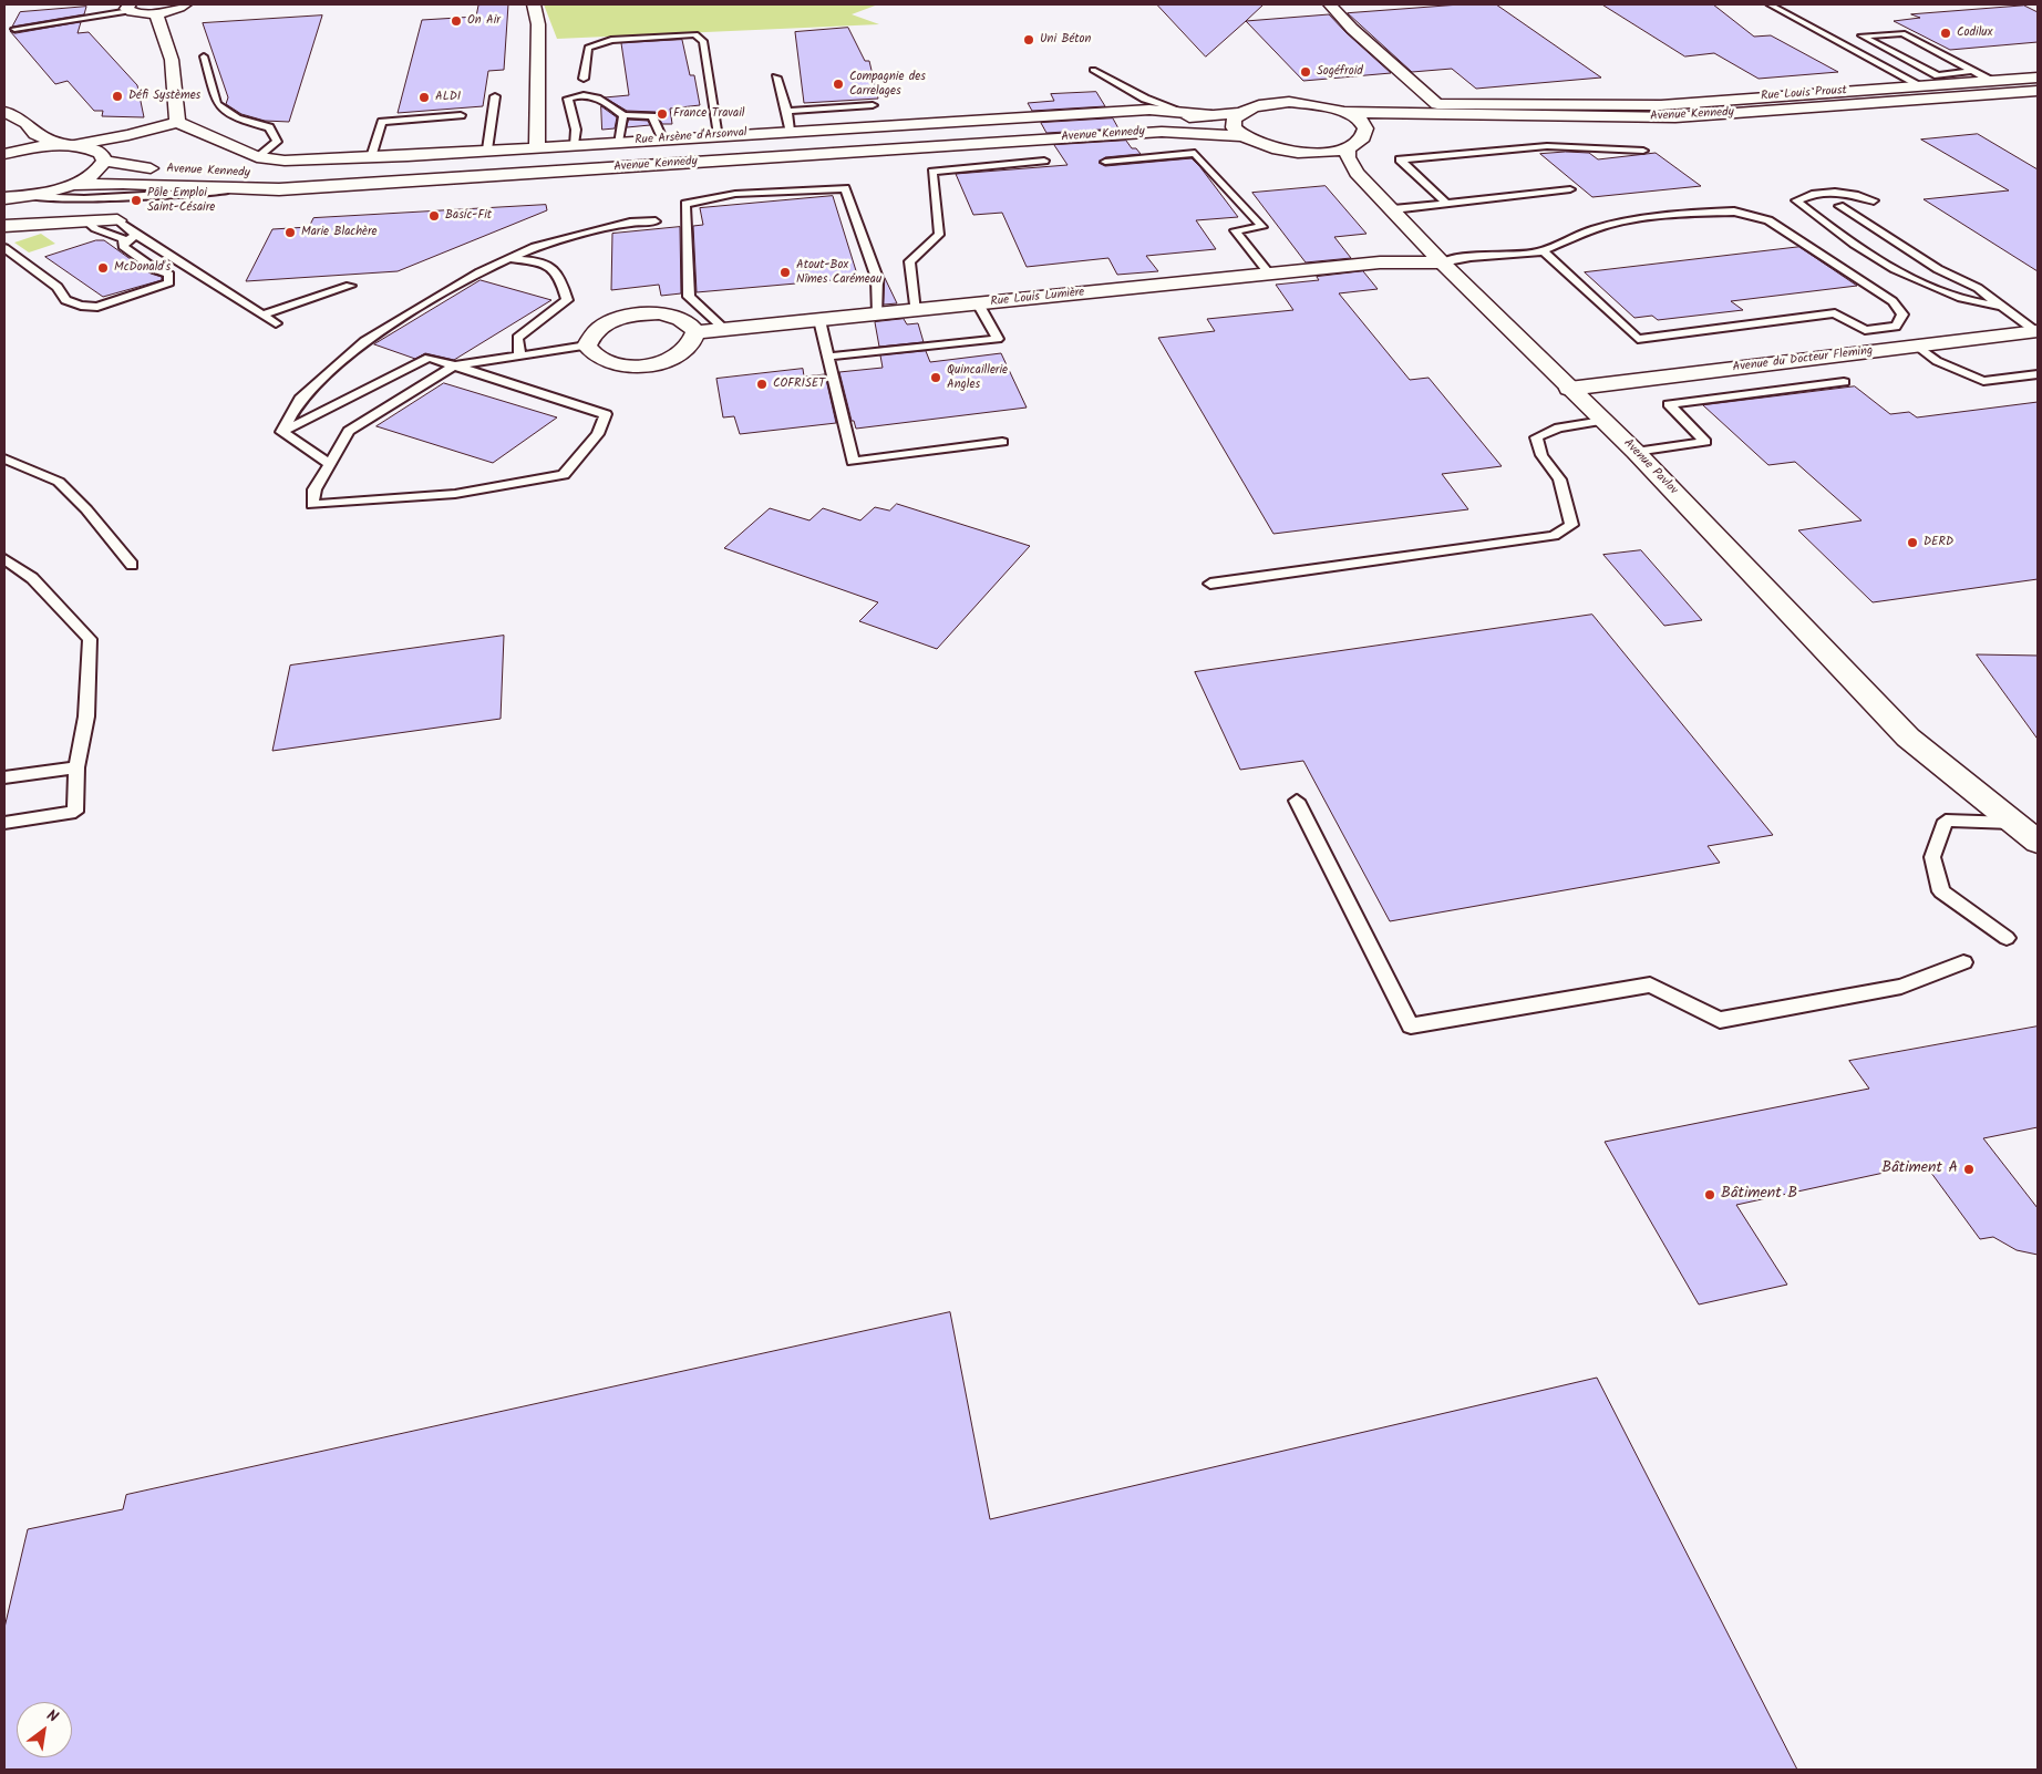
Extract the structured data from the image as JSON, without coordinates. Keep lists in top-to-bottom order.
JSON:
{
  "streets": {
    "street": [
      "Rue Louis Proust",
      "Avenue Kennedy",
      "Rue Arsène d'Arsonval",
      "Rue Louis Lumière",
      "Avenue du Docteur Fleming",
      "Avenue Pavlov"
    ]
  },
  "crossings": [
    ["Avenue Kennedy", "Rue Arsène d'Arsonval"],
    ["Rue Louis Lumière", "Avenue Pavlov"],
    ["Avenue du Docteur Fleming", "Avenue Pavlov"]
  ],
  "places": [
    "On Air",
    "Codilux",
    "Uni Béton",
    "Sogéfroid",
    "Compagnie des Carrelages",
    "Défi Systèmes",
    "ALDI",
    "France Travail",
    "Pôle Emploi Saint-Césaire",
    "Basic-Fit",
    "Marie Blachère",
    "McDonald's",
    "Atout-Box Nîmes Carémeau",
    "Quincaillerie Angles",
    "COFRISET",
    "DERD",
    "Bâtiment A",
    "Bâtiment B"
  ],
  "north": "top right"
}
